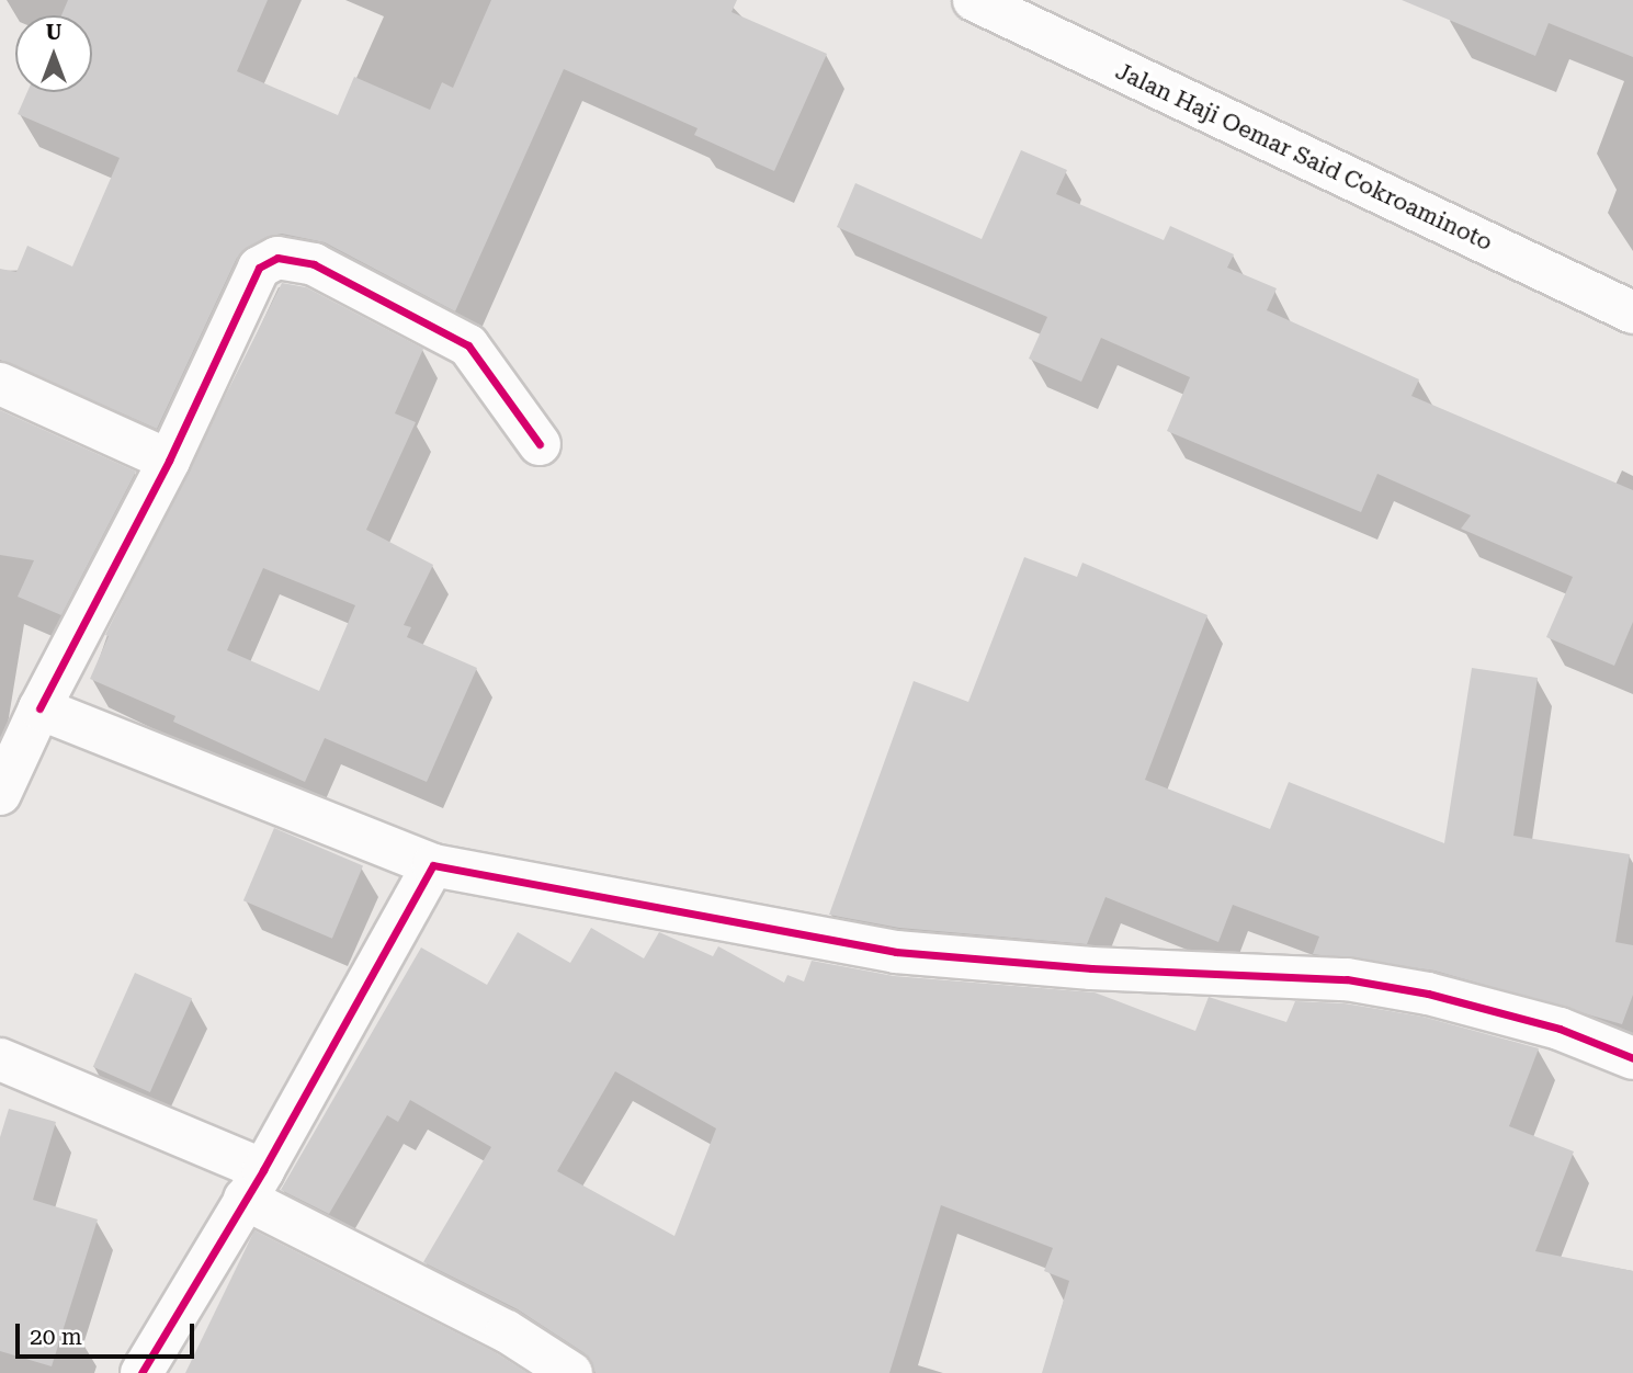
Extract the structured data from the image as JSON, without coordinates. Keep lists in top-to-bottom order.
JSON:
{
  "streets": {
    "street": ["Jalan Haji Oemar Said Cokroaminoto"]
  },
  "scale_bar": "20 m",
  "north": "top"
}
